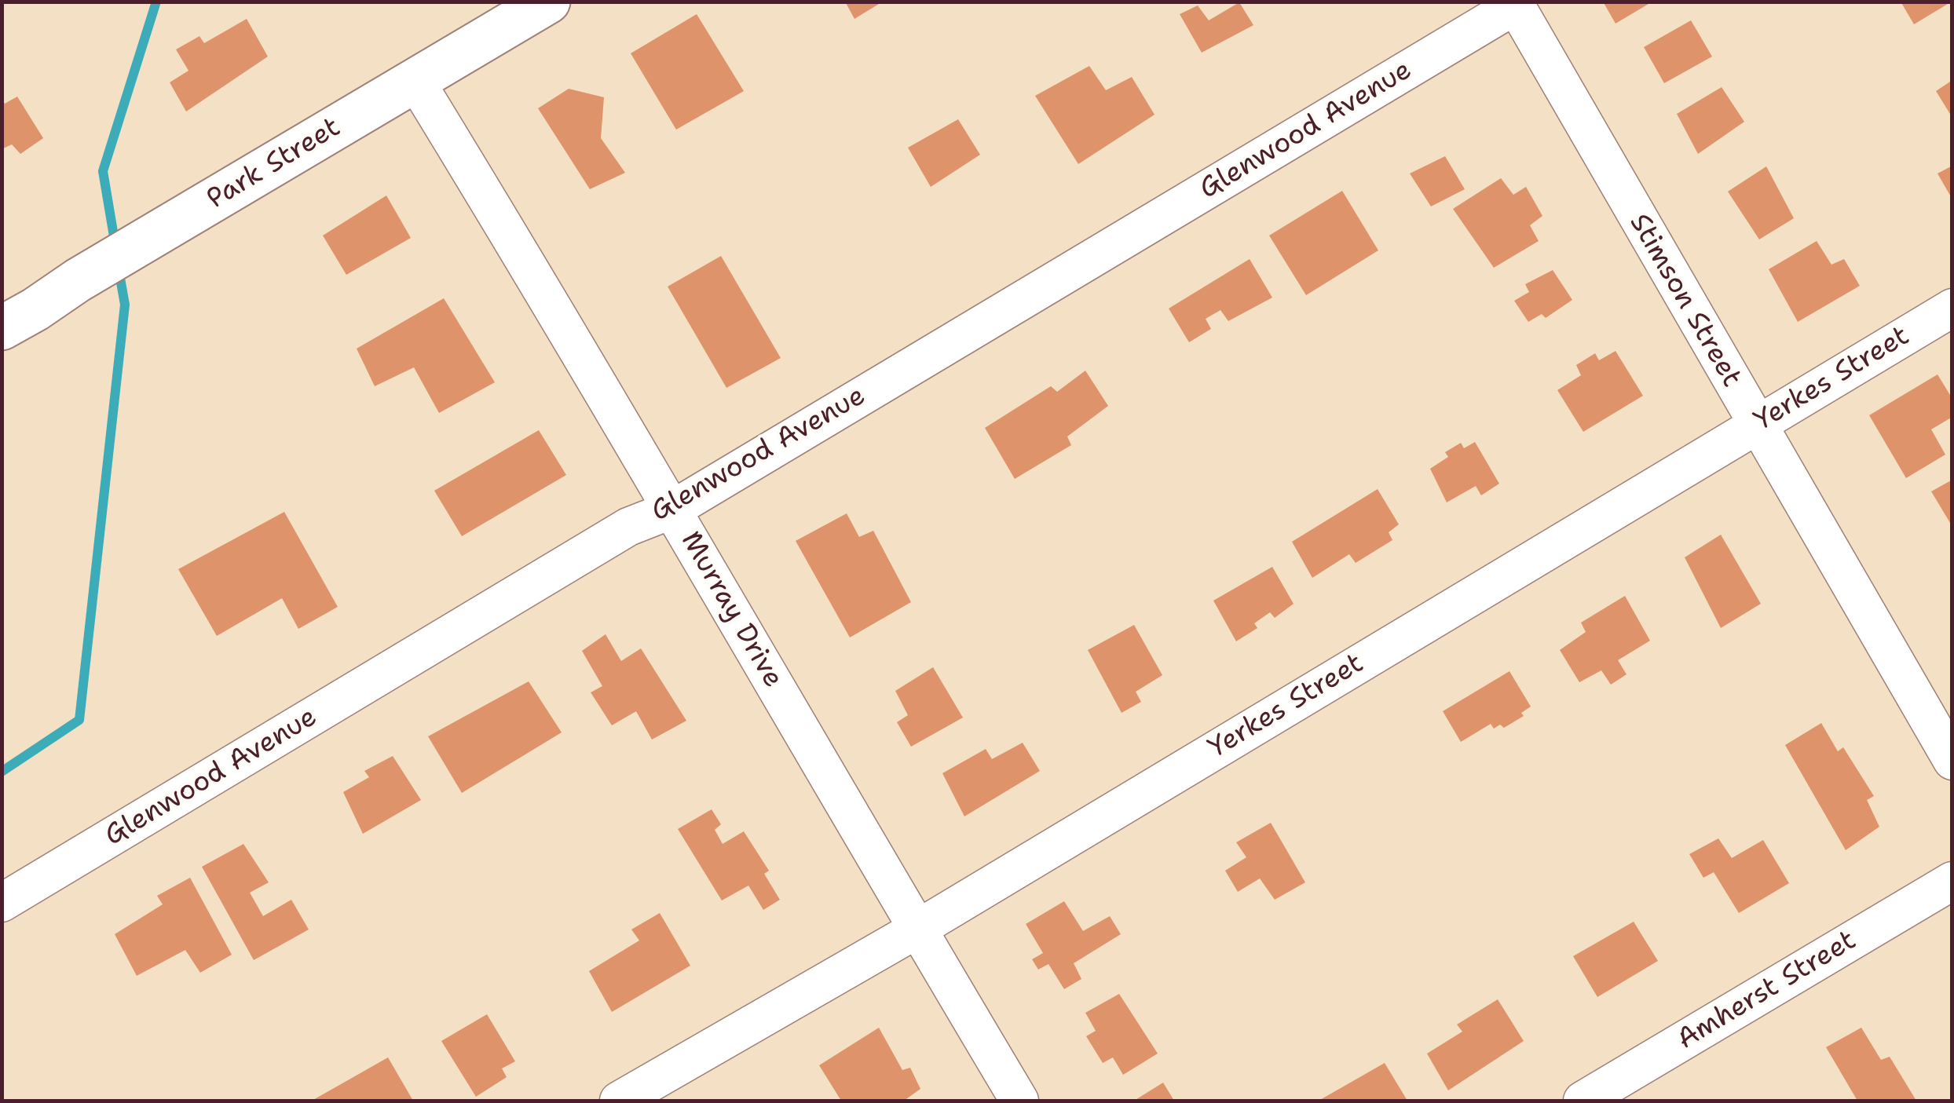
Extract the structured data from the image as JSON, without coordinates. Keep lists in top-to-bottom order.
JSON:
{
  "streets": {
    "street": [
      "Glenwood Avenue",
      "Park Street",
      "Stimson Street",
      "Yerkes Street",
      "Murray Drive",
      "Amherst Street"
    ]
  },
  "crossings": [
    ["Glenwood Avenue", "Stimson Street"],
    ["Glenwood Avenue", "Murray Drive"],
    ["Park Street", "Murray Drive"],
    ["Stimson Street", "Yerkes Street"],
    ["Yerkes Street", "Murray Drive"]
  ]
}
